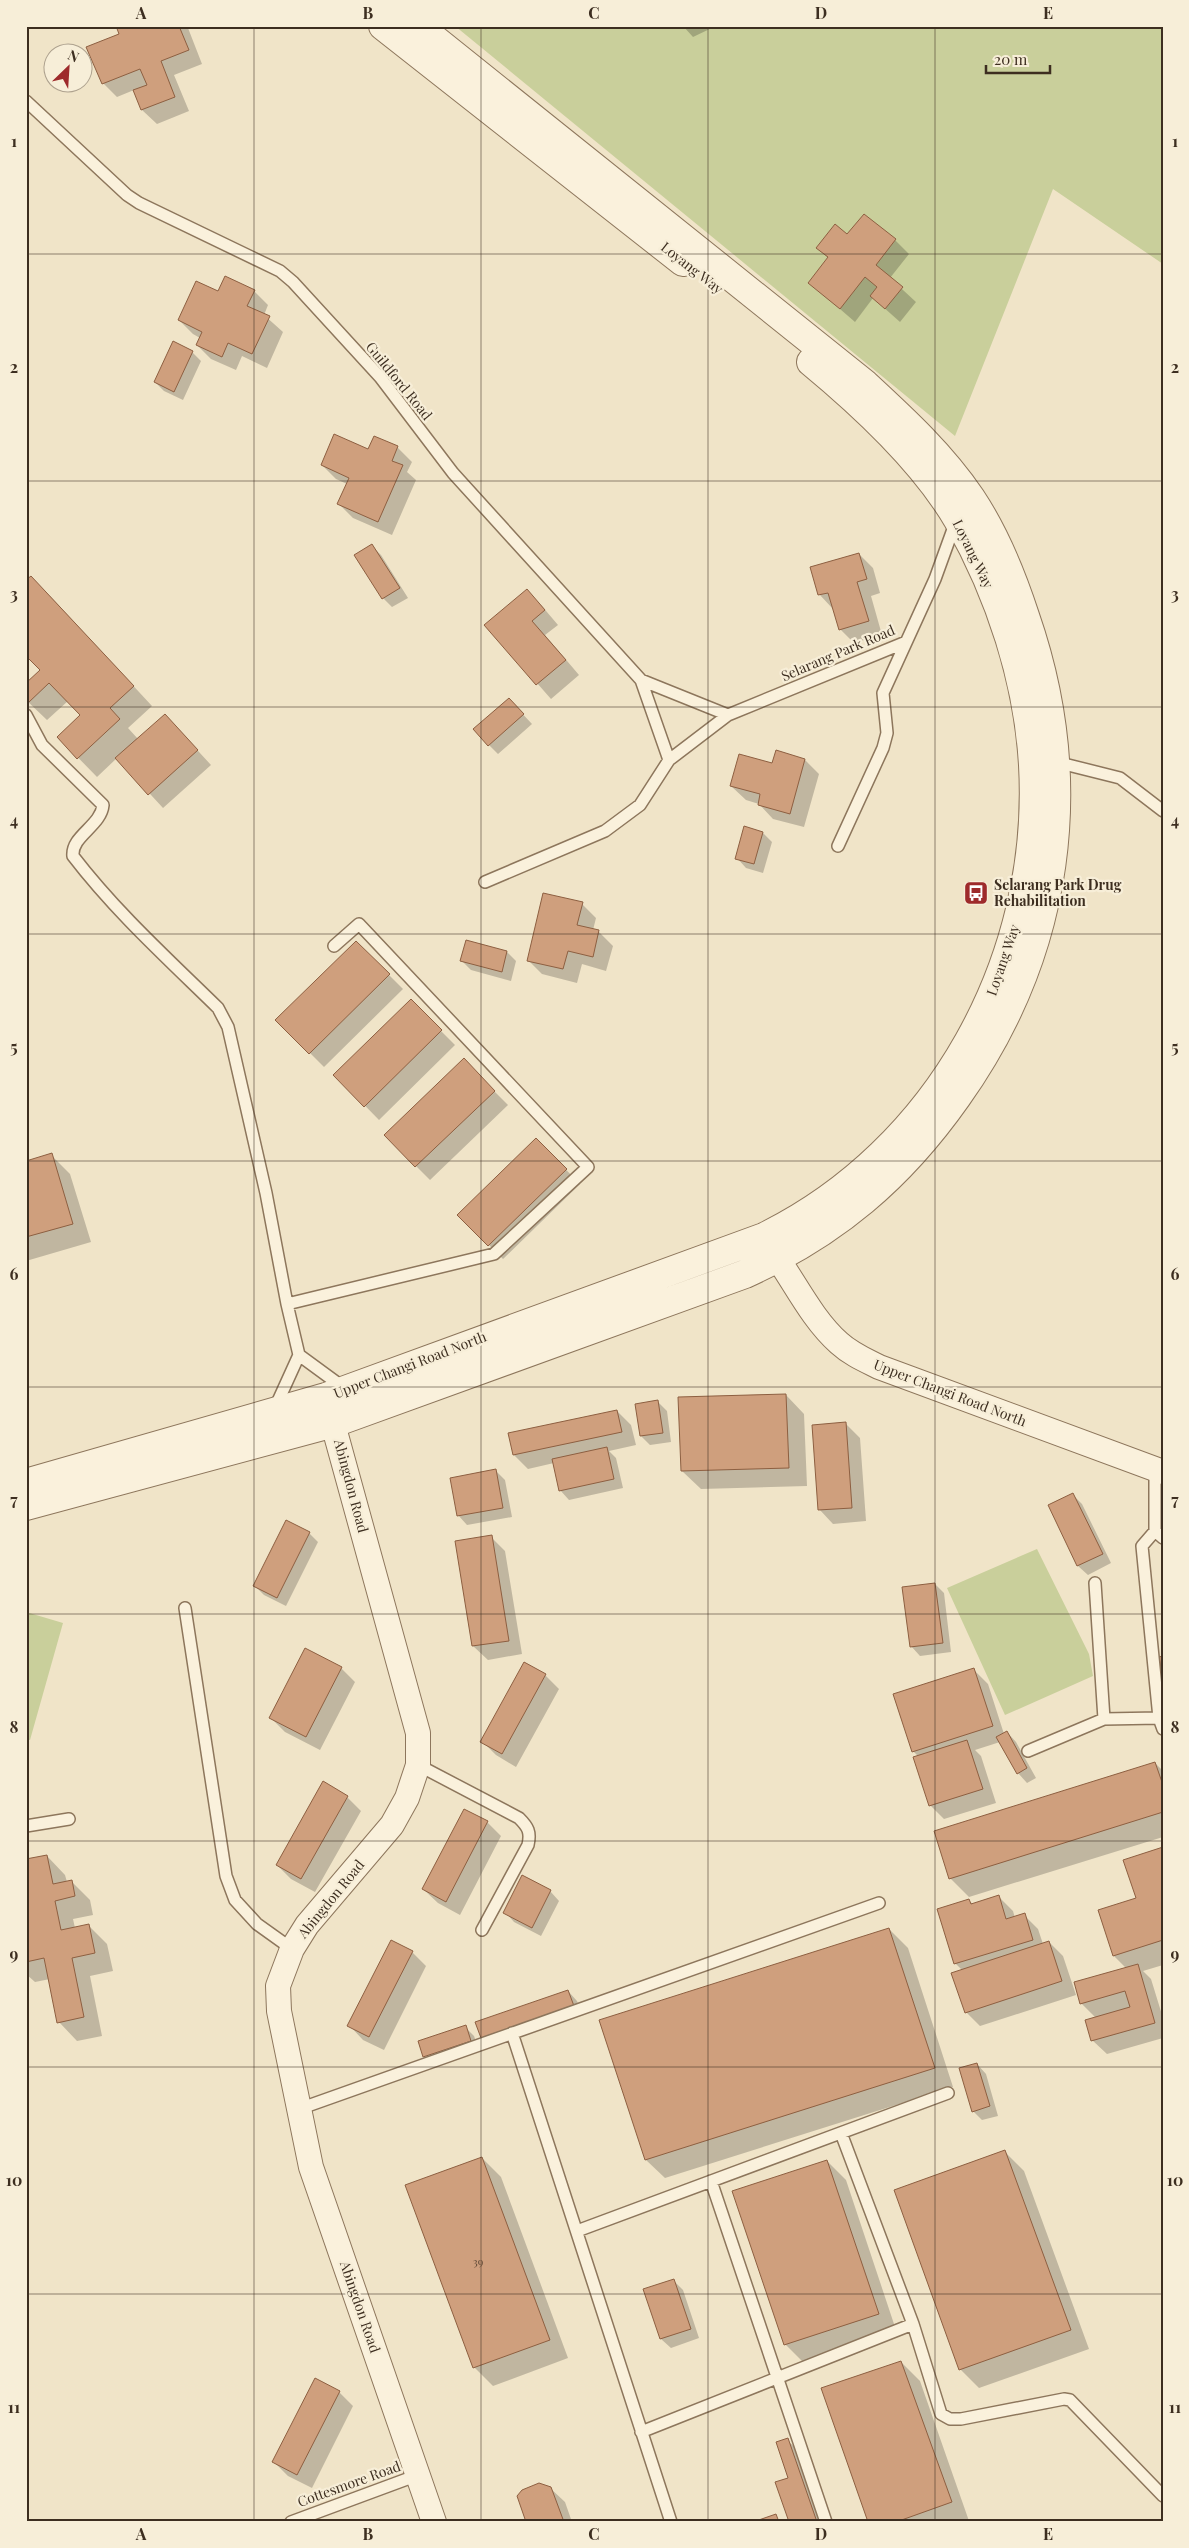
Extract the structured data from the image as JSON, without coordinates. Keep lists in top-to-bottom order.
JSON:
{
  "streets": {
    "street": ["Loyang Way", "Upper Changi Road North", "Abingdon Road"],
    "lane": ["Guildford Road", "Selarang Park Road", "Cottesmore Road"]
  },
  "crossings": [
    ["Loyang Way", "Selarang Park Road"],
    ["Loyang Way", "Upper Changi Road North"],
    ["Guildford Road", "Selarang Park Road"],
    ["Upper Changi Road North", "Abingdon Road"],
    ["Abingdon Road", "Cottesmore Road"]
  ],
  "places": {
    "bus stop": ["Selarang Park Drug Rehabilitation"]
  },
  "house_numbers": ["39"],
  "scale_bar": "20 m",
  "north": "top right",
  "grid": {
    "columns": [
      "A",
      "B",
      "C",
      "D",
      "E"
    ],
    "rows": [
      "1",
      "2",
      "3",
      "4",
      "5",
      "6",
      "7",
      "8",
      "9",
      "10",
      "11"
    ]
  }
}
